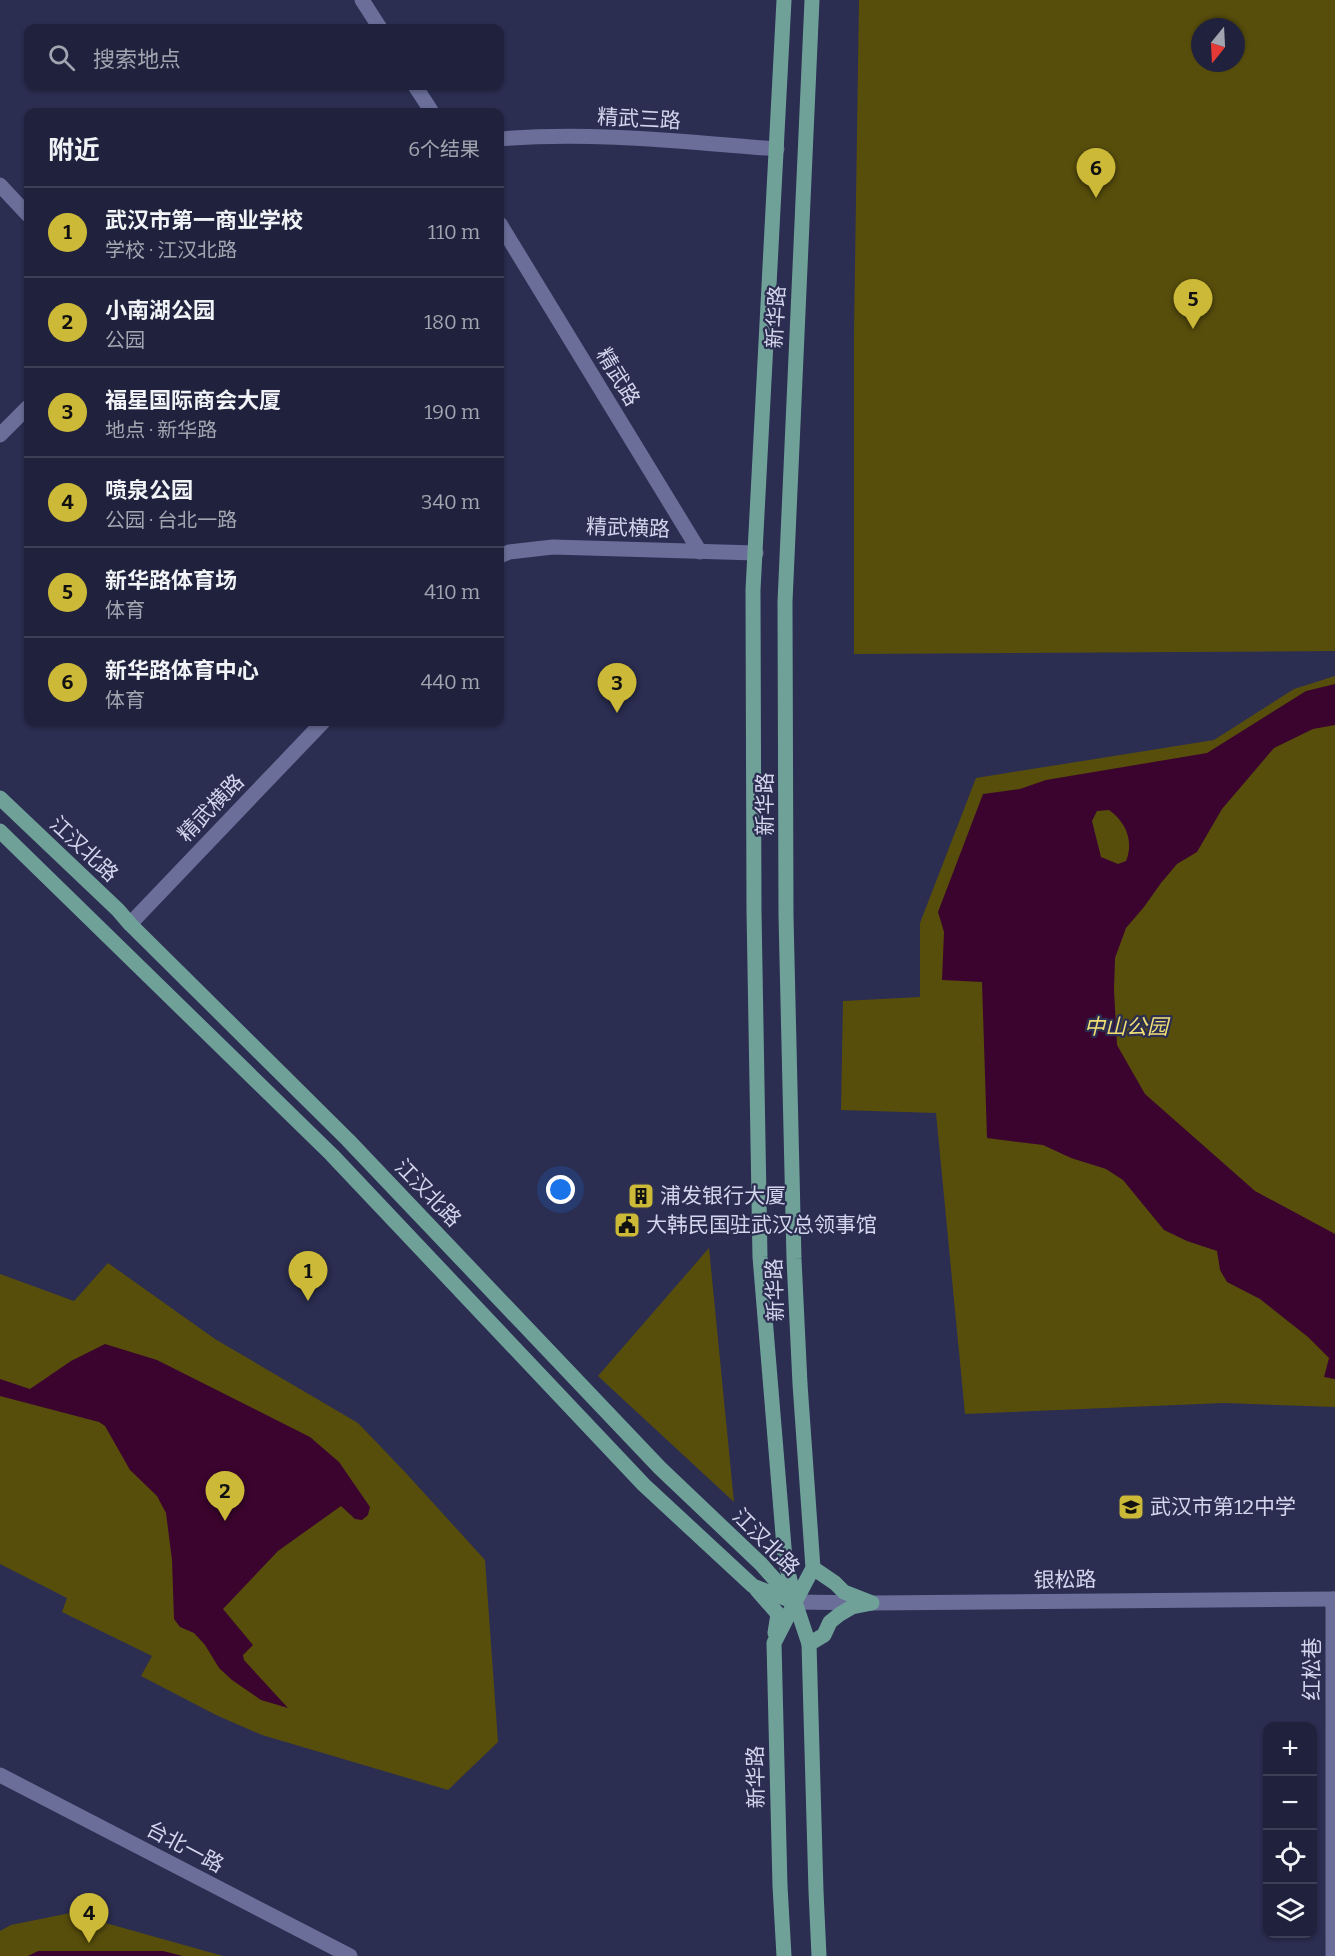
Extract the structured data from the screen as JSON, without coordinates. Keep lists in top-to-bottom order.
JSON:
{
  "streets": {
    "main road": ["新华路", "江汉北路"],
    "street": [
      "精武三路",
      "精武路",
      "精武横路",
      "银松路",
      "红松巷",
      "台北一路"
    ]
  },
  "crossings": [
    ["精武三路", "新华路"],
    ["新华路", "精武横路"],
    ["新华路", "江汉北路"],
    ["新华路", "银松路"],
    ["精武路", "精武横路"],
    ["精武横路", "江汉北路"],
    ["江汉北路", "银松路"],
    ["银松路", "红松巷"]
  ],
  "parks": ["中山公园"],
  "places": {
    "building": ["浦发银行大厦"],
    "public building": ["大韩民国驻武汉总领事馆"],
    "school or university": ["武汉市第12中学"]
  },
  "north": "bottom",
  "page": {
    "search": "搜索地点",
    "heading": ["附近", "6个结果"],
    "pins": [
      "6",
      "5",
      "3",
      "1",
      "2",
      "4"
    ],
    "list": [
      {
        "mark": "1",
        "name": "武汉市第一商业学校",
        "note": "学校 · 江汉北路",
        "value": "110 m"
      },
      {
        "mark": "2",
        "name": "小南湖公园",
        "note": "公园",
        "value": "180 m"
      },
      {
        "mark": "3",
        "name": "福星国际商会大厦",
        "note": "地点 · 新华路",
        "value": "190 m"
      },
      {
        "mark": "4",
        "name": "喷泉公园",
        "note": "公园 · 台北一路",
        "value": "340 m"
      },
      {
        "mark": "5",
        "name": "新华路体育场",
        "note": "体育",
        "value": "410 m"
      },
      {
        "mark": "6",
        "name": "新华路体育中心",
        "note": "体育",
        "value": "440 m"
      }
    ],
    "map_buttons": ["+", "−"]
  }
}
